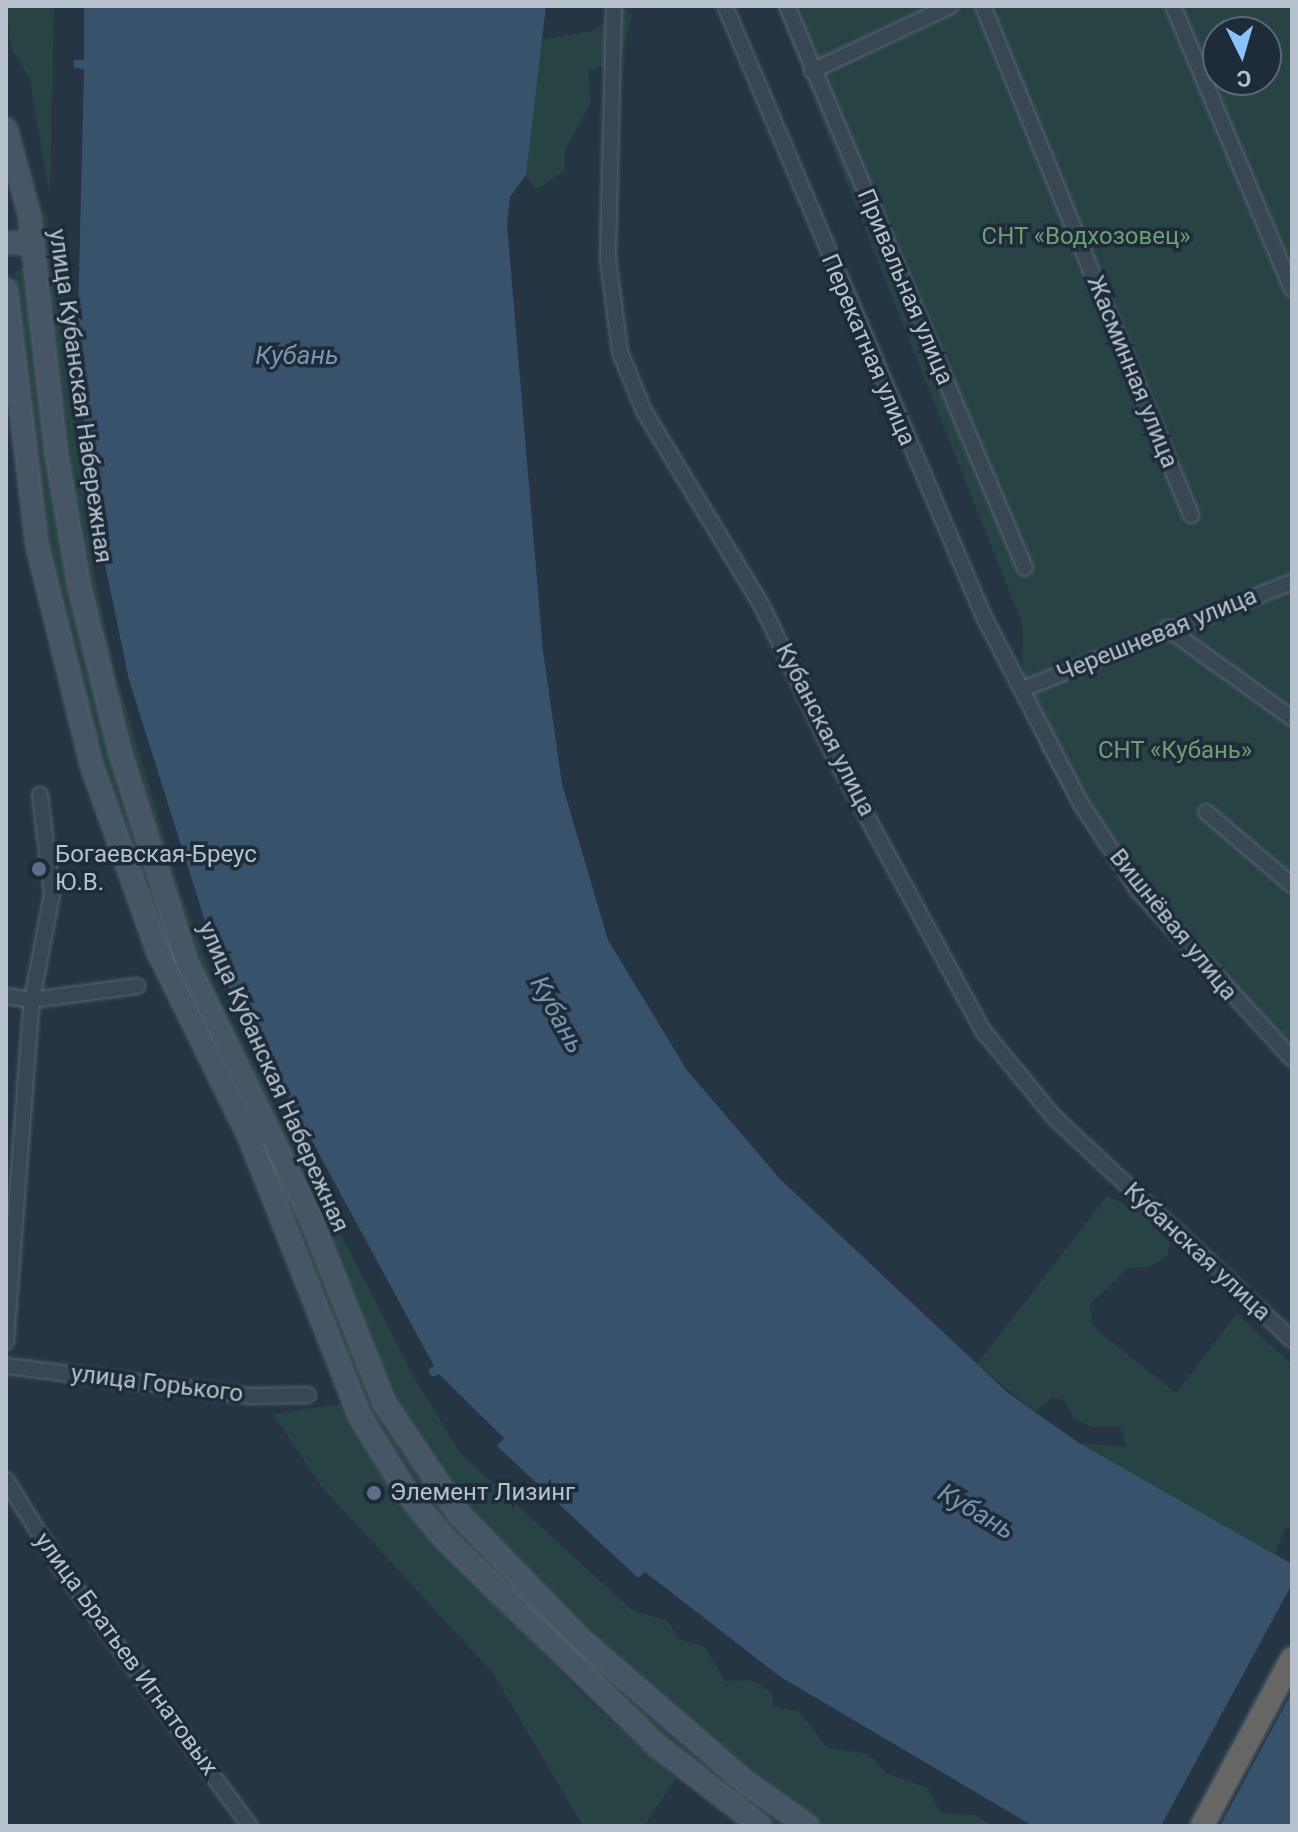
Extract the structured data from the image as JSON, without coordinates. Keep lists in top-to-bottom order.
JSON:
{
  "streets": {
    "main road": ["улица Кубанская Набережная"],
    "street": [
      "Привальная улица",
      "Перекатная улица",
      "Жасминная улица",
      "Черешневая улица",
      "Кубанская улица",
      "Вишнёвая улица",
      "улица Горького",
      "улица Братьев Игнатовых"
    ]
  },
  "crossings": [
    ["Перекатная улица", "Черешневая улица"],
    ["Перекатная улица", "Вишнёвая улица"],
    ["Черешневая улица", "Вишнёвая улица"]
  ],
  "water": ["Кубань"],
  "parks": ["СНТ «Водхозовец»", "СНТ «Кубань»"],
  "places": ["Богаевская-Бреус Ю.В.", "Элемент Лизинг"],
  "north": "bottom"
}
